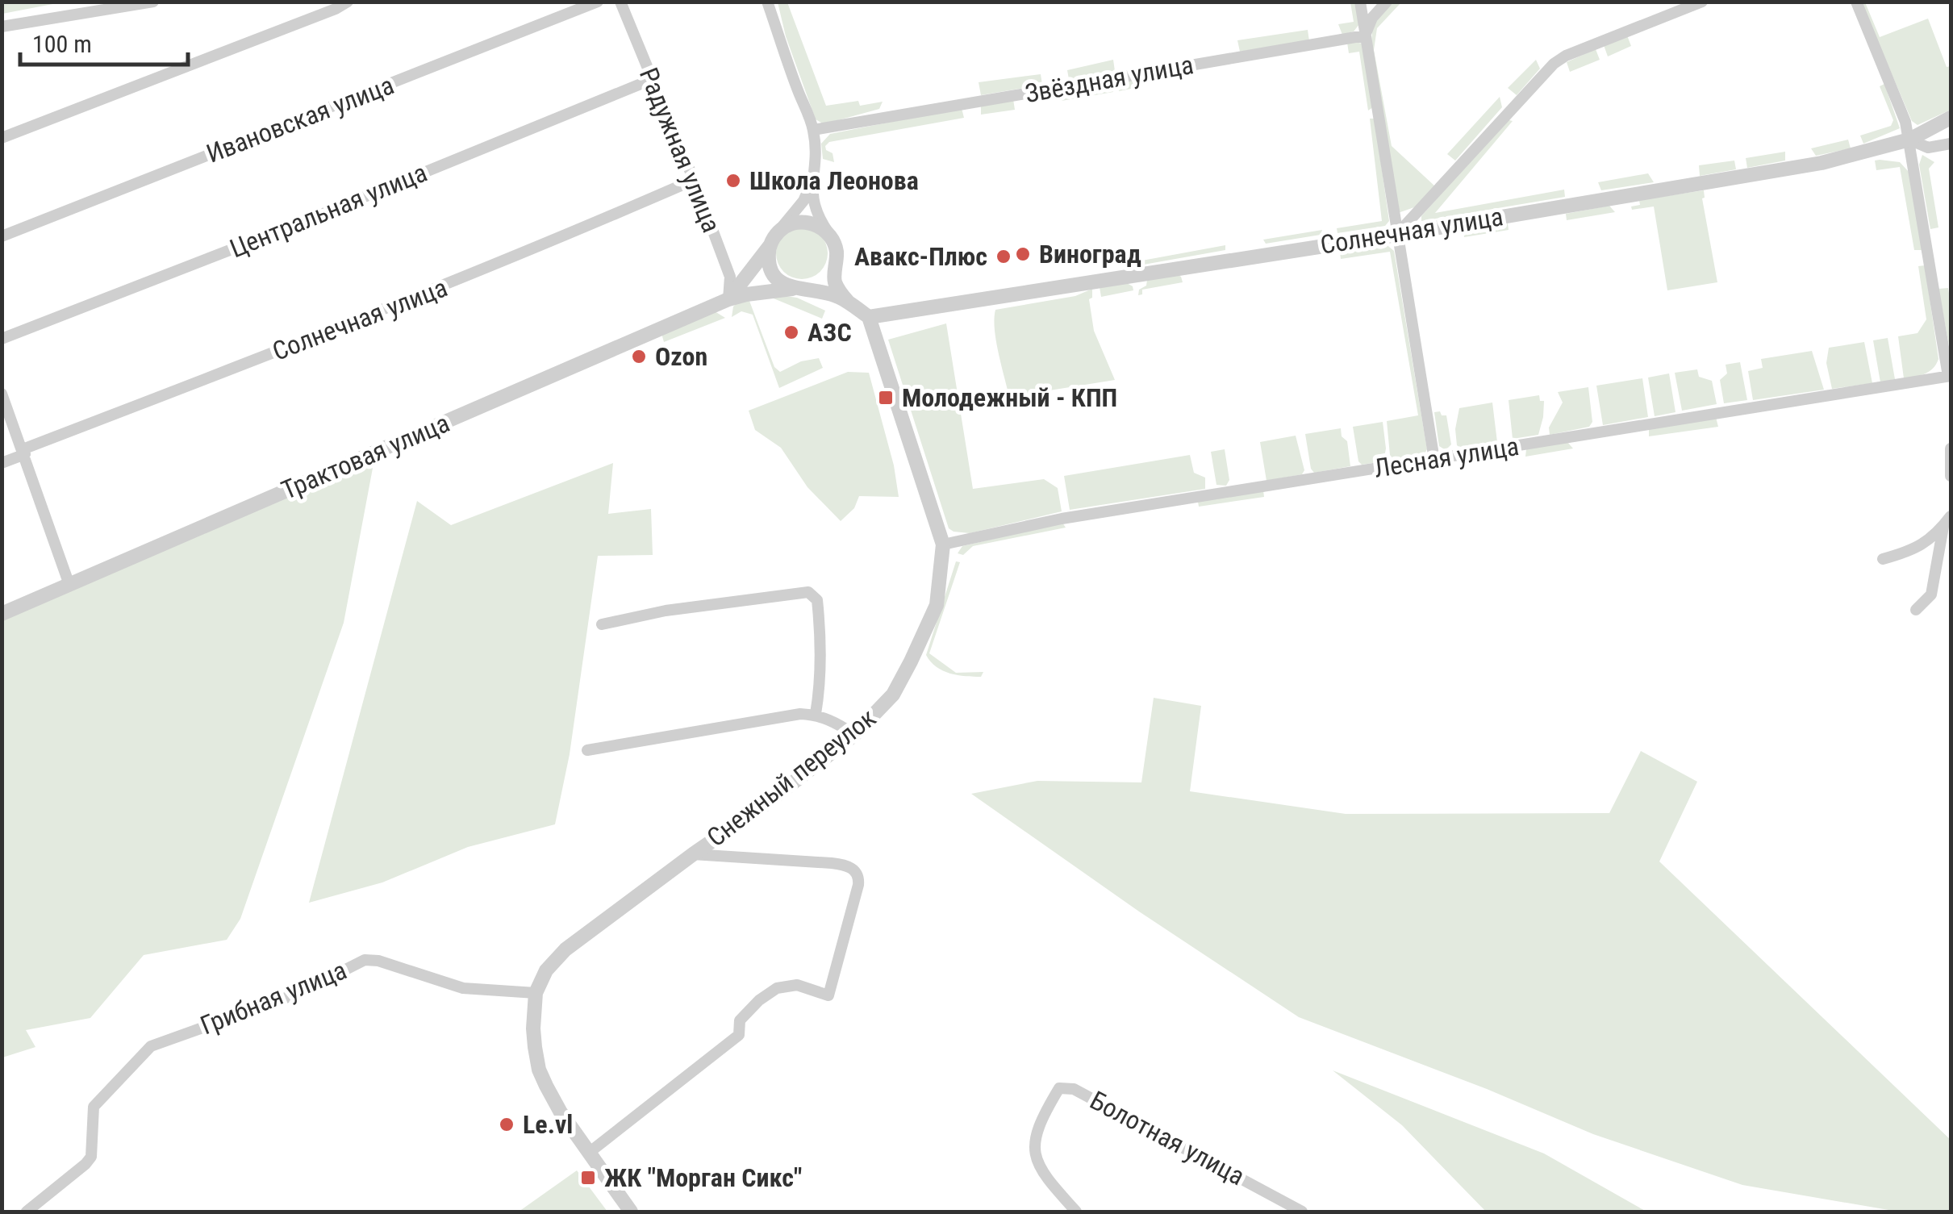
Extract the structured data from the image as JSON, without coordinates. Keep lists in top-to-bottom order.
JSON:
{
  "streets": {
    "street": [
      "Звёздная улица",
      "Ивановская улица",
      "Радужная улица",
      "Центральная улица",
      "Солнечная улица",
      "Трактовая улица",
      "Лесная улица",
      "Снежный переулок",
      "Грибная улица",
      "Болотная улица"
    ]
  },
  "crossings": [
    ["Радужная улица", "Центральная улица"],
    ["Радужная улица", "Солнечная улица"],
    ["Радужная улица", "Трактовая улица"],
    ["Солнечная улица", "Снежный переулок"],
    ["Лесная улица", "Снежный переулок"],
    ["Снежный переулок", "Грибная улица"]
  ],
  "places": {
    "other": [
      "Школа Леонова",
      "Виноград",
      "Авакс-Плюс",
      "АЗС",
      "Ozon",
      "Le.vl"
    ],
    "transit": ["Молодежный - КПП", "ЖК \"Морган Сикс\""]
  },
  "scale_bar": "100 m"
}
